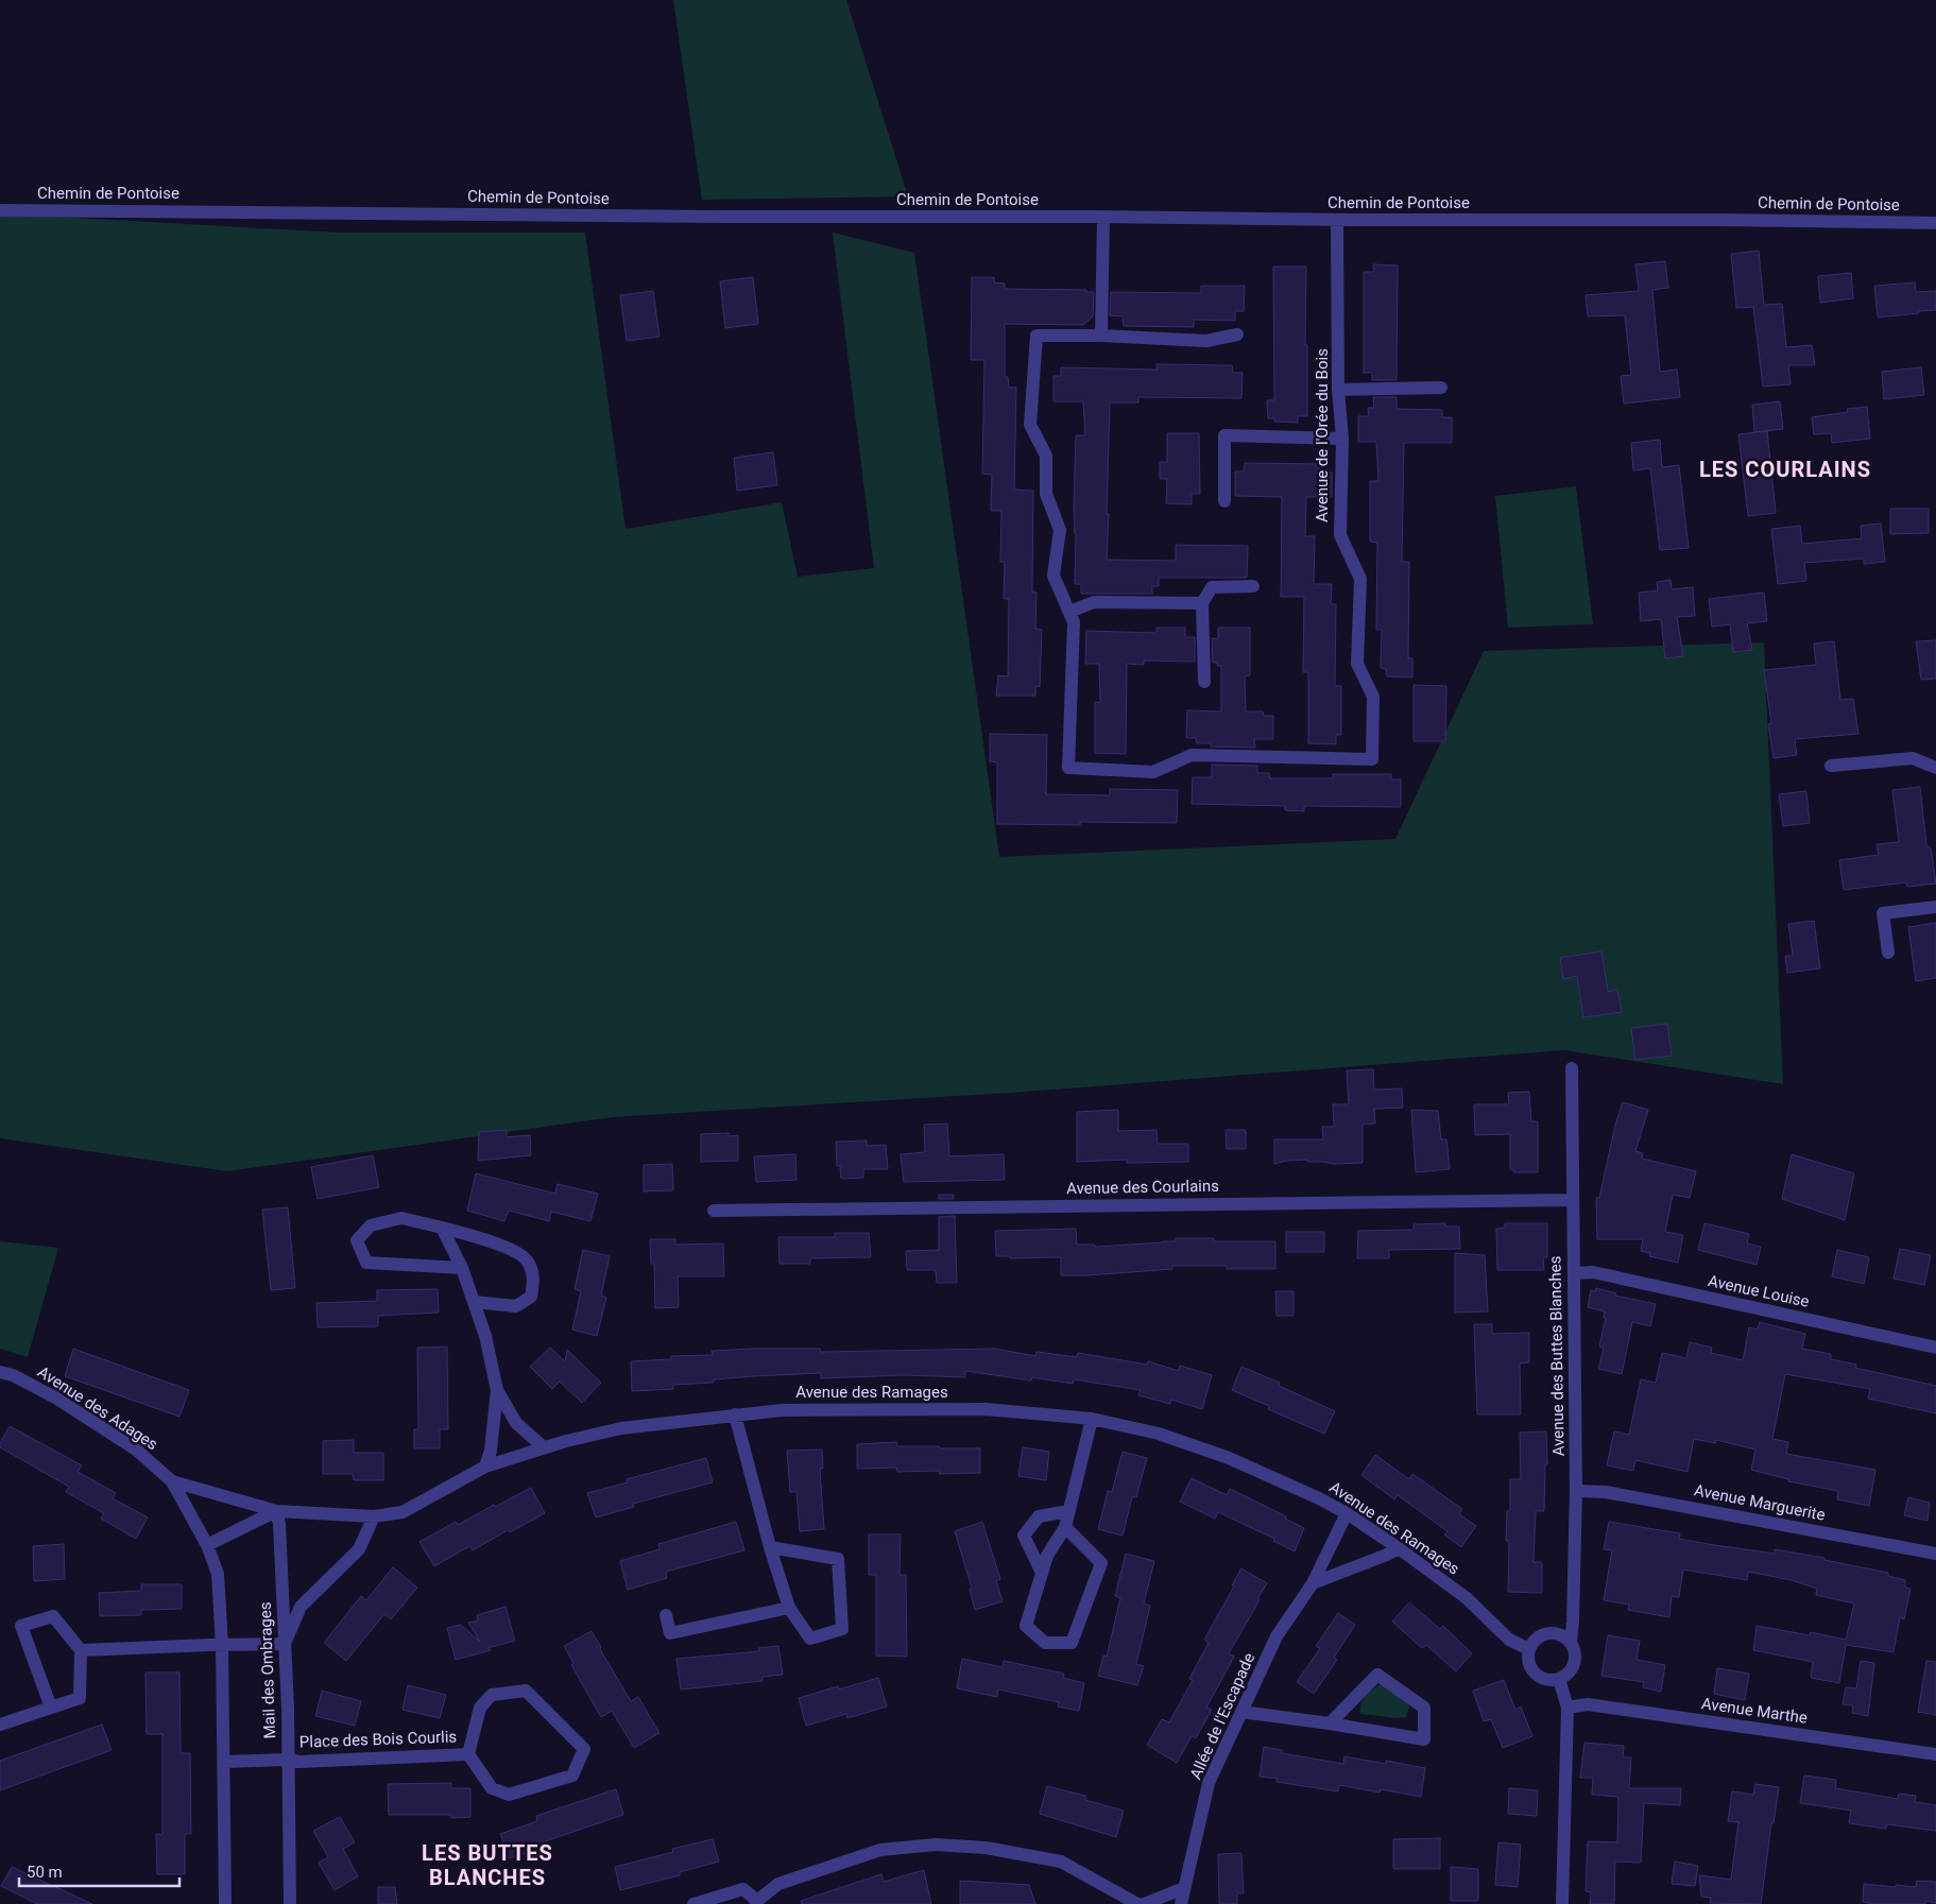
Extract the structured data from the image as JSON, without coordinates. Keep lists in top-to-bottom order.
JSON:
{
  "streets": {
    "street": [
      "Chemin de Pontoise",
      "Avenue de l'Orée du Bois",
      "Avenue des Courlains",
      "Avenue Louise",
      "Avenue des Buttes Blanches",
      "Avenue des Ramages",
      "Avenue des Adages",
      "Avenue Marguerite",
      "Mail des Ombrages",
      "Avenue Marthe",
      "Allée de l'Escapade",
      "Place des Bois Courlis"
    ]
  },
  "crossings": [
    ["Chemin de Pontoise", "Avenue de l'Orée du Bois"],
    ["Avenue des Courlains", "Avenue des Buttes Blanches"],
    ["Avenue Louise", "Avenue des Buttes Blanches"],
    ["Avenue des Buttes Blanches", "Avenue des Ramages"],
    ["Avenue des Buttes Blanches", "Avenue Marguerite"],
    ["Avenue des Ramages", "Avenue des Adages"],
    ["Avenue des Ramages", "Mail des Ombrages"],
    ["Avenue des Ramages", "Allée de l'Escapade"],
    ["Mail des Ombrages", "Place des Bois Courlis"]
  ],
  "districts": ["LES COURLAINS", "LES BUTTES BLANCHES"],
  "scale_bar": "50 m"
}
